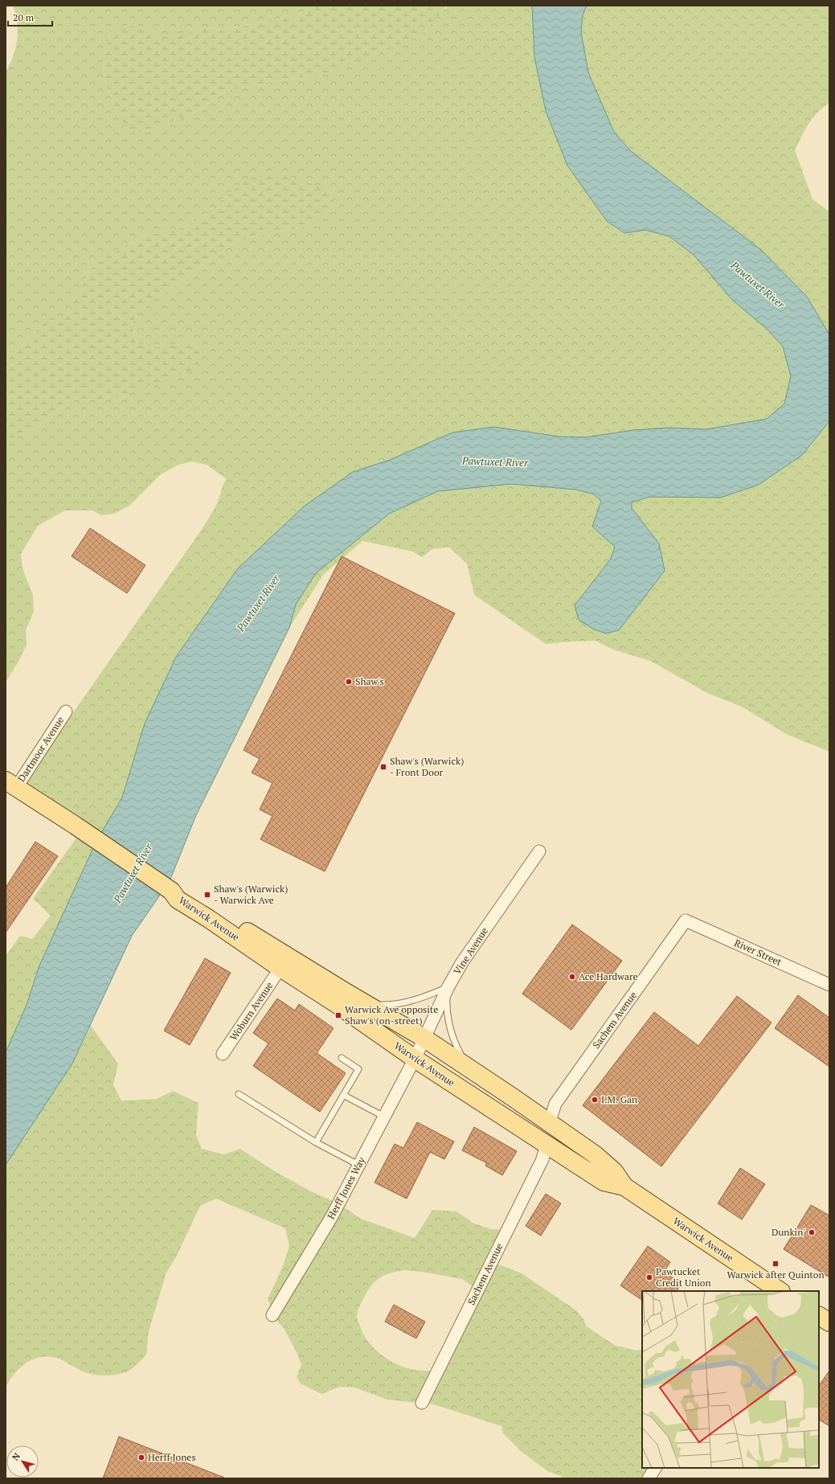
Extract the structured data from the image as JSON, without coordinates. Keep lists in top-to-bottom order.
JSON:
{
  "streets": {
    "main road": ["Warwick Avenue"],
    "street": [
      "Dartmoor Avenue",
      "Vine Avenue",
      "River Street",
      "Woburn Avenue",
      "Sachem Avenue",
      "Herff Jones Way"
    ]
  },
  "crossings": [
    ["Warwick Avenue", "Vine Avenue"],
    ["Warwick Avenue", "Woburn Avenue"],
    ["Warwick Avenue", "Sachem Avenue"],
    ["Warwick Avenue", "Herff Jones Way"],
    ["Vine Avenue", "Herff Jones Way"],
    ["River Street", "Sachem Avenue"]
  ],
  "water": ["Pawtuxet River"],
  "places": {
    "other": [
      "Shaw's",
      "Ace Hardware",
      "I.M. Gan",
      "Dunkin'",
      "Pawtucket Credit Union",
      "Herff Jones"
    ],
    "transit": [
      "Shaw's (Warwick) - Front Door",
      "Shaw's (Warwick) - Warwick Ave",
      "Warwick Ave opposite Shaw's (on-street)",
      "Warwick after Quinton"
    ]
  },
  "scale_bar": "20 m",
  "north": "top left"
}
